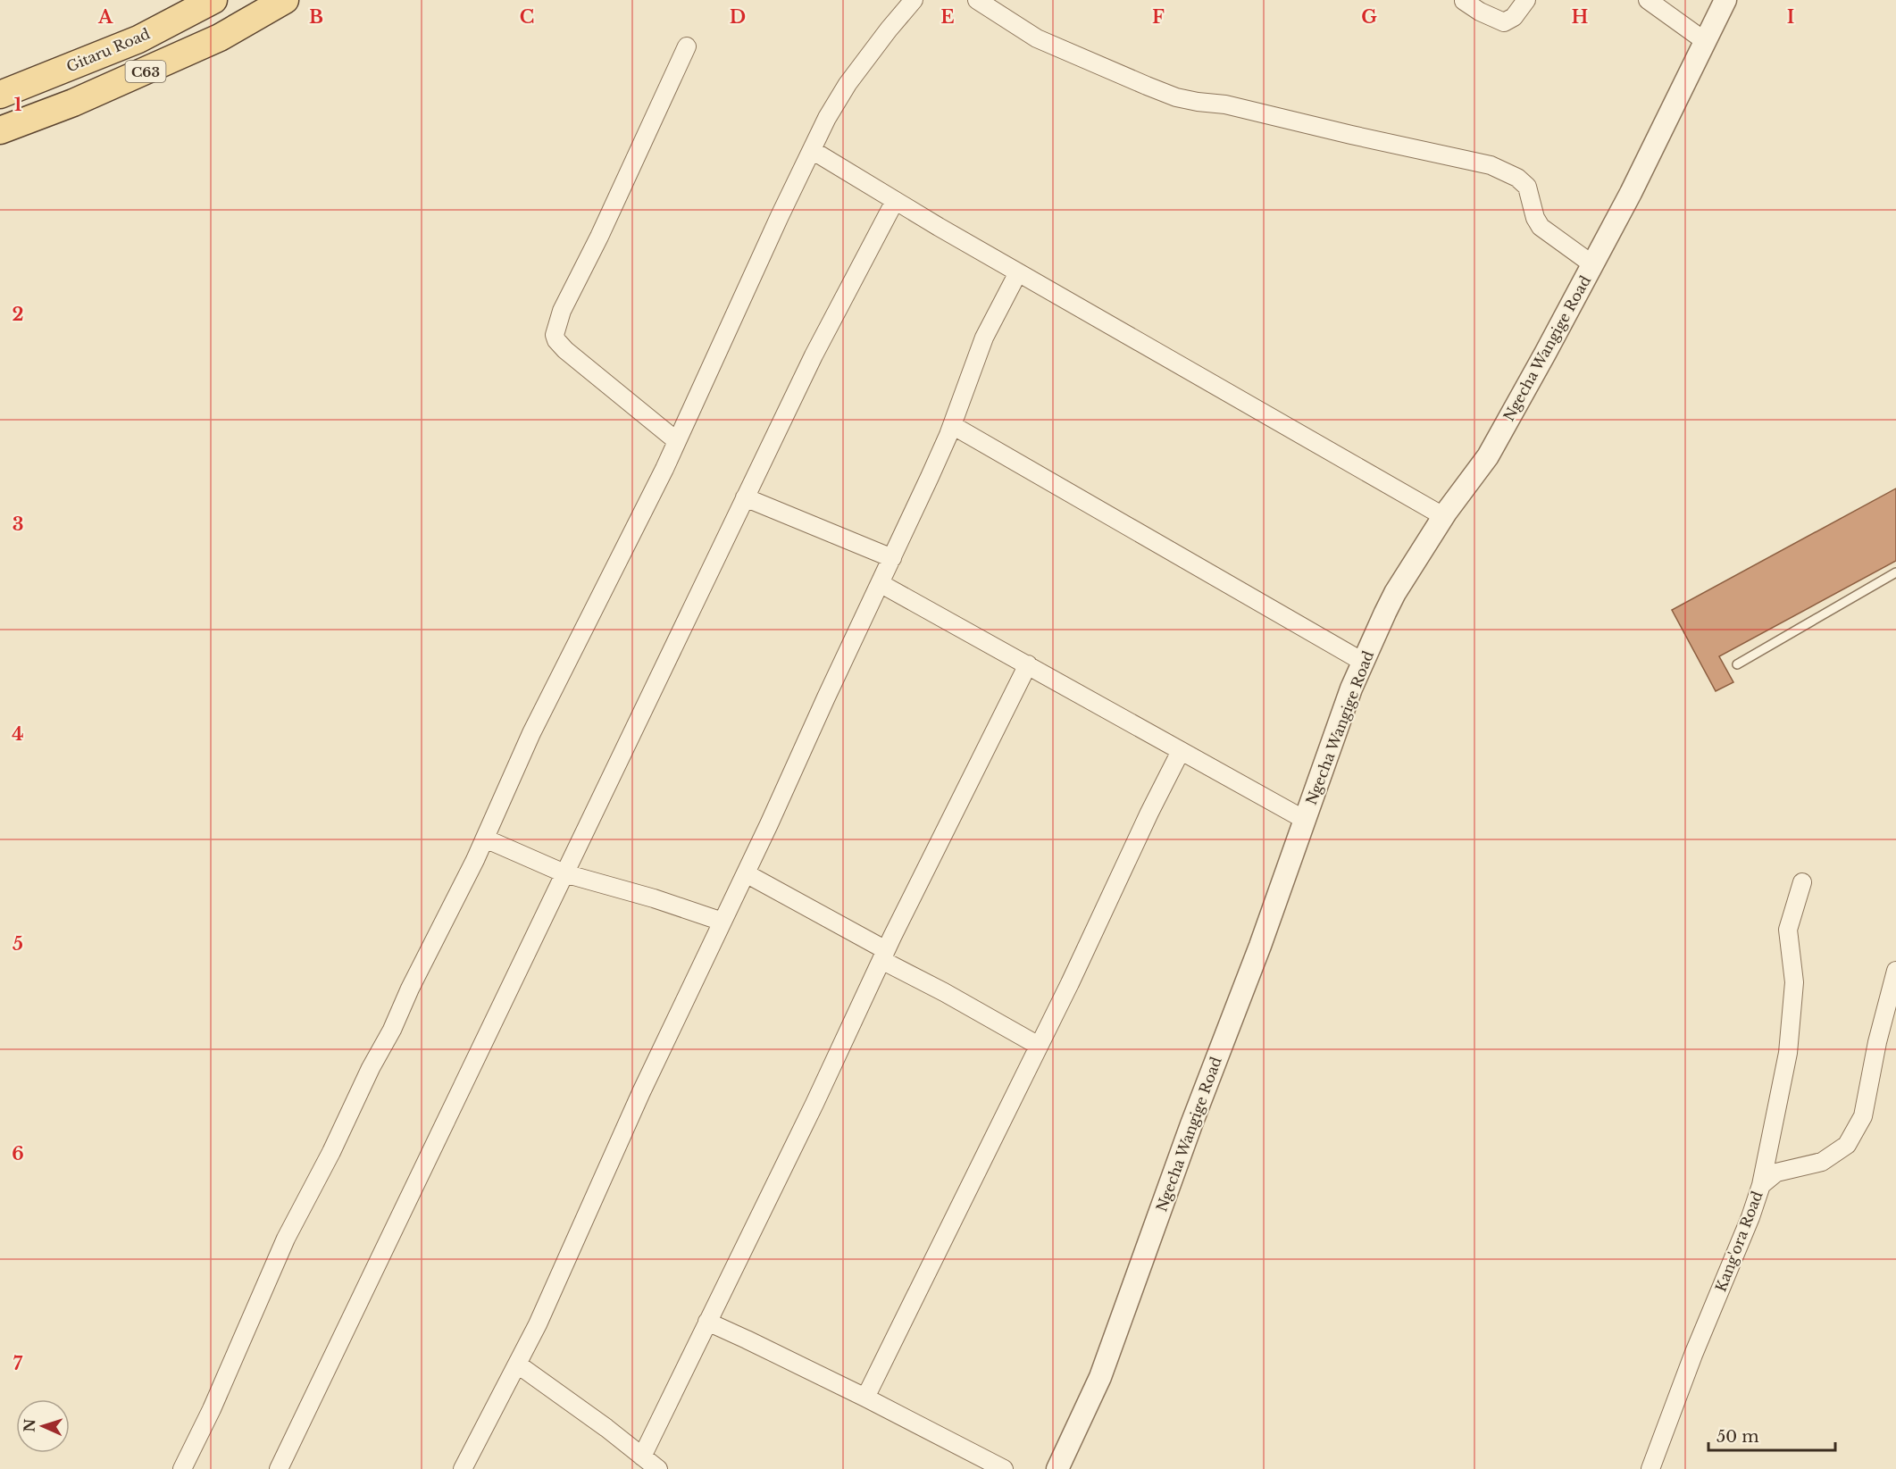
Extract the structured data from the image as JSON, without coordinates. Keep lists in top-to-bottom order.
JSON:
{
  "streets": {
    "main road": ["Gitaru Road", "C63"],
    "street": ["Ngecha Wangige Road", "Kang'ora Road"]
  },
  "scale_bar": "50 m",
  "north": "left",
  "grid": {
    "columns": [
      "A",
      "B",
      "C",
      "D",
      "E",
      "F",
      "G",
      "H",
      "I"
    ],
    "rows": [
      "1",
      "2",
      "3",
      "4",
      "5",
      "6",
      "7"
    ]
  }
}
